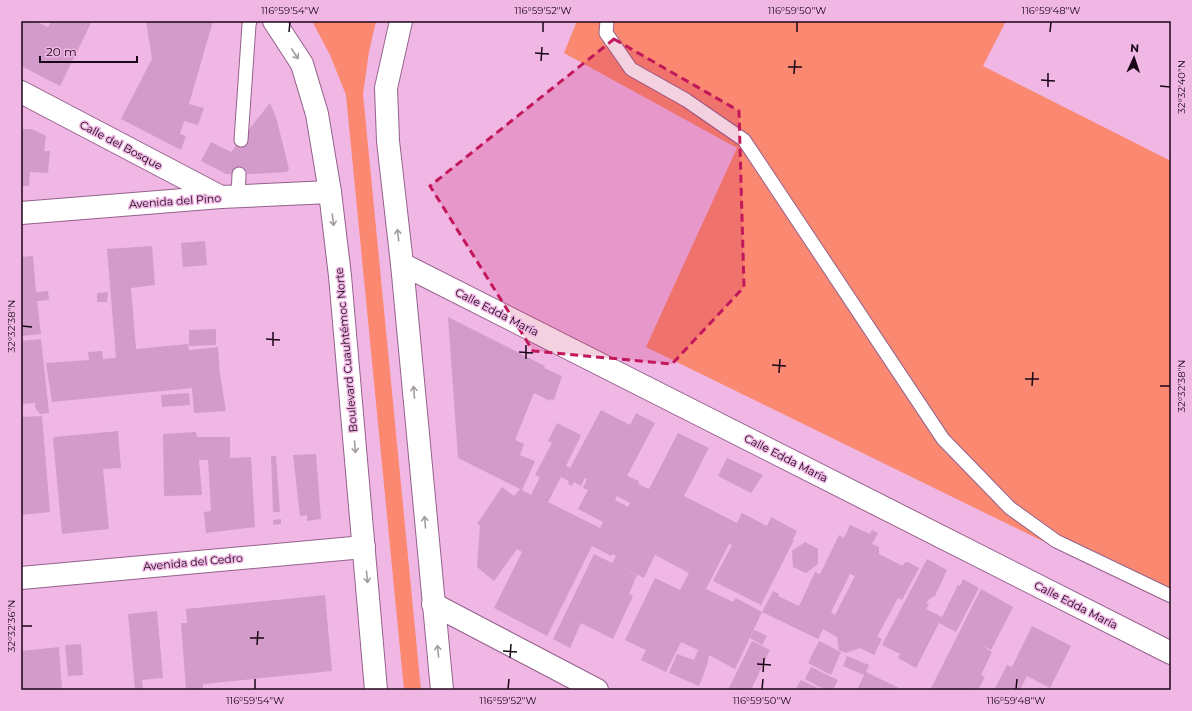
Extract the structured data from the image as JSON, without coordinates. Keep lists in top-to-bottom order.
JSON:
{
  "streets": {
    "street": [
      "Calle del Bosque",
      "Avenida del Pino",
      "Calle Edda María",
      "Boulevard Cuauhtémoc Norte",
      "Avenida del Cedro"
    ]
  },
  "crossings": [
    ["Calle del Bosque", "Avenida del Pino"],
    ["Avenida del Pino", "Boulevard Cuauhtémoc Norte"],
    ["Boulevard Cuauhtémoc Norte", "Avenida del Cedro"]
  ],
  "scale_bar": "20 m",
  "north": "top",
  "coordinates": [
    "116°59'54\"W",
    "116°59'52\"W",
    "116°59'50\"W",
    "116°59'48\"W",
    "32°32'40\"N",
    "32°32'38\"N",
    "32°32'36\"N"
  ]
}
